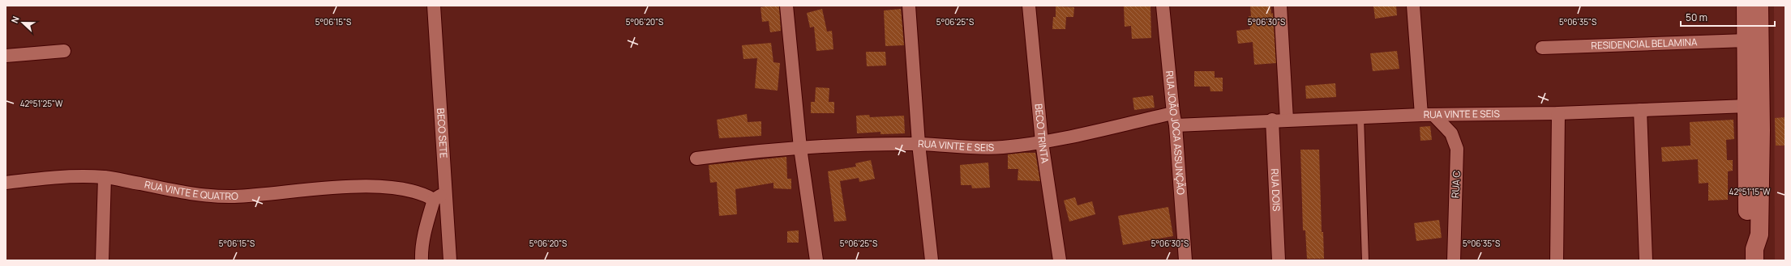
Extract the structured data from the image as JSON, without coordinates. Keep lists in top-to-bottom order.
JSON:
{
  "streets": {
    "street": [
      "RESIDENCIAL BELAMINA",
      "RUA VINTE E SEIS",
      "BECO SETE",
      "RUA JOÃO JOCA ASSUNÇÃO",
      "BECO TRINTA",
      "RUA C",
      "RUA VINTE E QUATRO",
      "RUA DOIS"
    ]
  },
  "crossings": [
    ["RUA VINTE E SEIS", "RUA JOÃO JOCA ASSUNÇÃO"],
    ["RUA VINTE E SEIS", "BECO TRINTA"],
    ["RUA VINTE E SEIS", "RUA C"],
    ["RUA VINTE E SEIS", "RUA DOIS"]
  ],
  "scale_bar": "50 m",
  "north": "left",
  "coordinates": [
    "5°06'20\"S",
    "5°06'15\"S",
    "5°06'25\"S",
    "5°06'30\"S",
    "5°06'35\"S",
    "42°51'25\"W",
    "42°51'15\"W"
  ]
}
